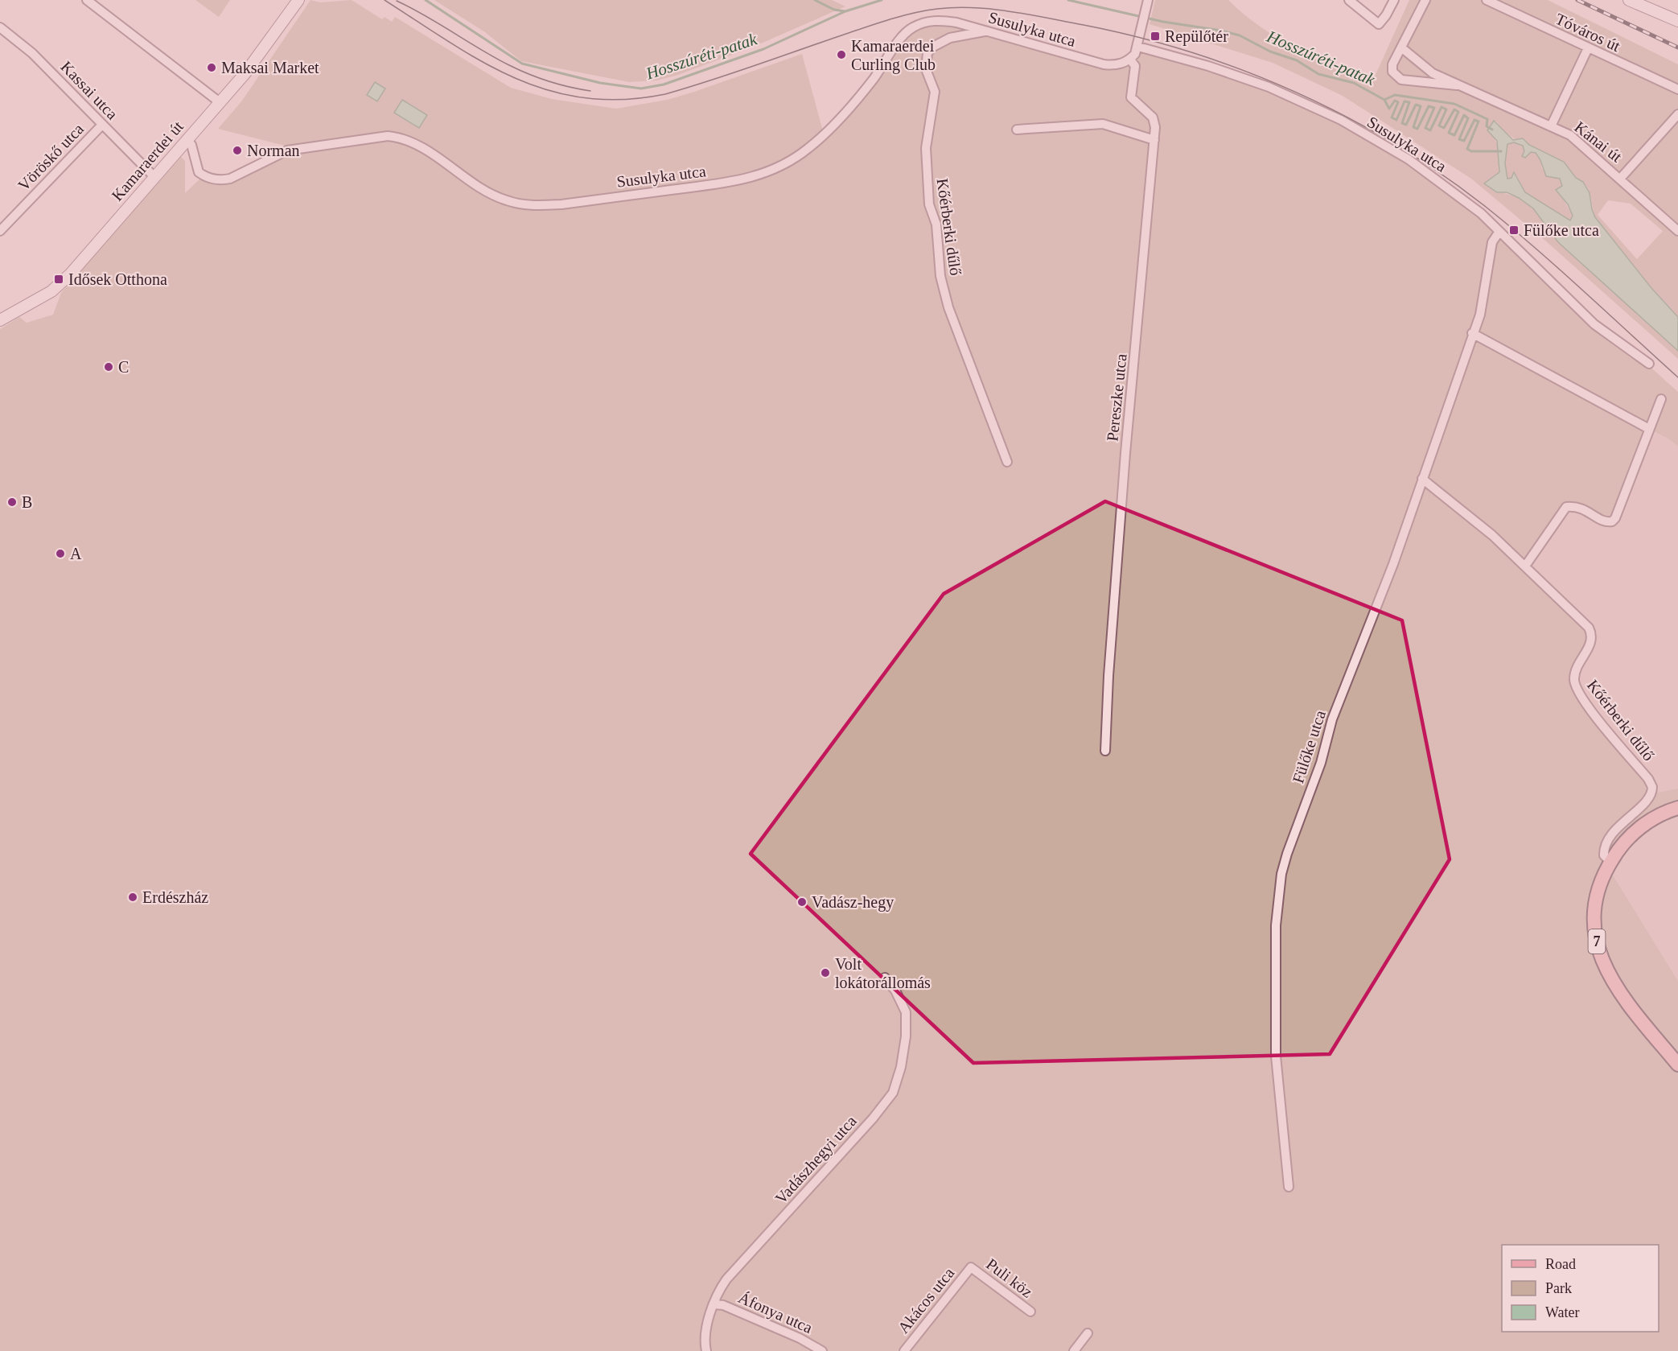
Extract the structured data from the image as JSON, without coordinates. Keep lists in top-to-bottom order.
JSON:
{
  "streets": {
    "main road": ["7"],
    "street": [
      "Susulyka utca",
      "Tóváros út",
      "Kassai utca",
      "Kánai út",
      "Vöröskő utca",
      "Kamaraerdei út",
      "Kőérberki dűlő",
      "Pereszke utca",
      "Fülőke utca",
      "Vadászhegyi utca",
      "Puli köz",
      "Akácos utca",
      "Áfonya utca"
    ]
  },
  "crossings": [
    ["Susulyka utca", "Kamaraerdei út"],
    ["Susulyka utca", "Kőérberki dűlő"],
    ["Susulyka utca", "Pereszke utca"],
    ["Susulyka utca", "Fülőke utca"],
    ["Kassai utca", "Vöröskő utca"],
    ["Kassai utca", "Kamaraerdei út"],
    ["Kőérberki dűlő", "Fülőke utca"],
    ["Kőérberki dűlő", "7"],
    ["Vadászhegyi utca", "Áfonya utca"],
    ["Puli köz", "Akácos utca"]
  ],
  "water": ["Hosszúréti-patak"],
  "places": {
    "transit": ["Repülőtér", "Fülőke utca", "Idősek Otthona"],
    "other": [
      "Kamaraerdei Curling Club",
      "Maksai Market",
      "Norman",
      "C",
      "B",
      "A",
      "Erdészház",
      "Vadász-hegy",
      "Volt lokátorállomás"
    ]
  },
  "legend": ["Road", "Park", "Water"]
}
